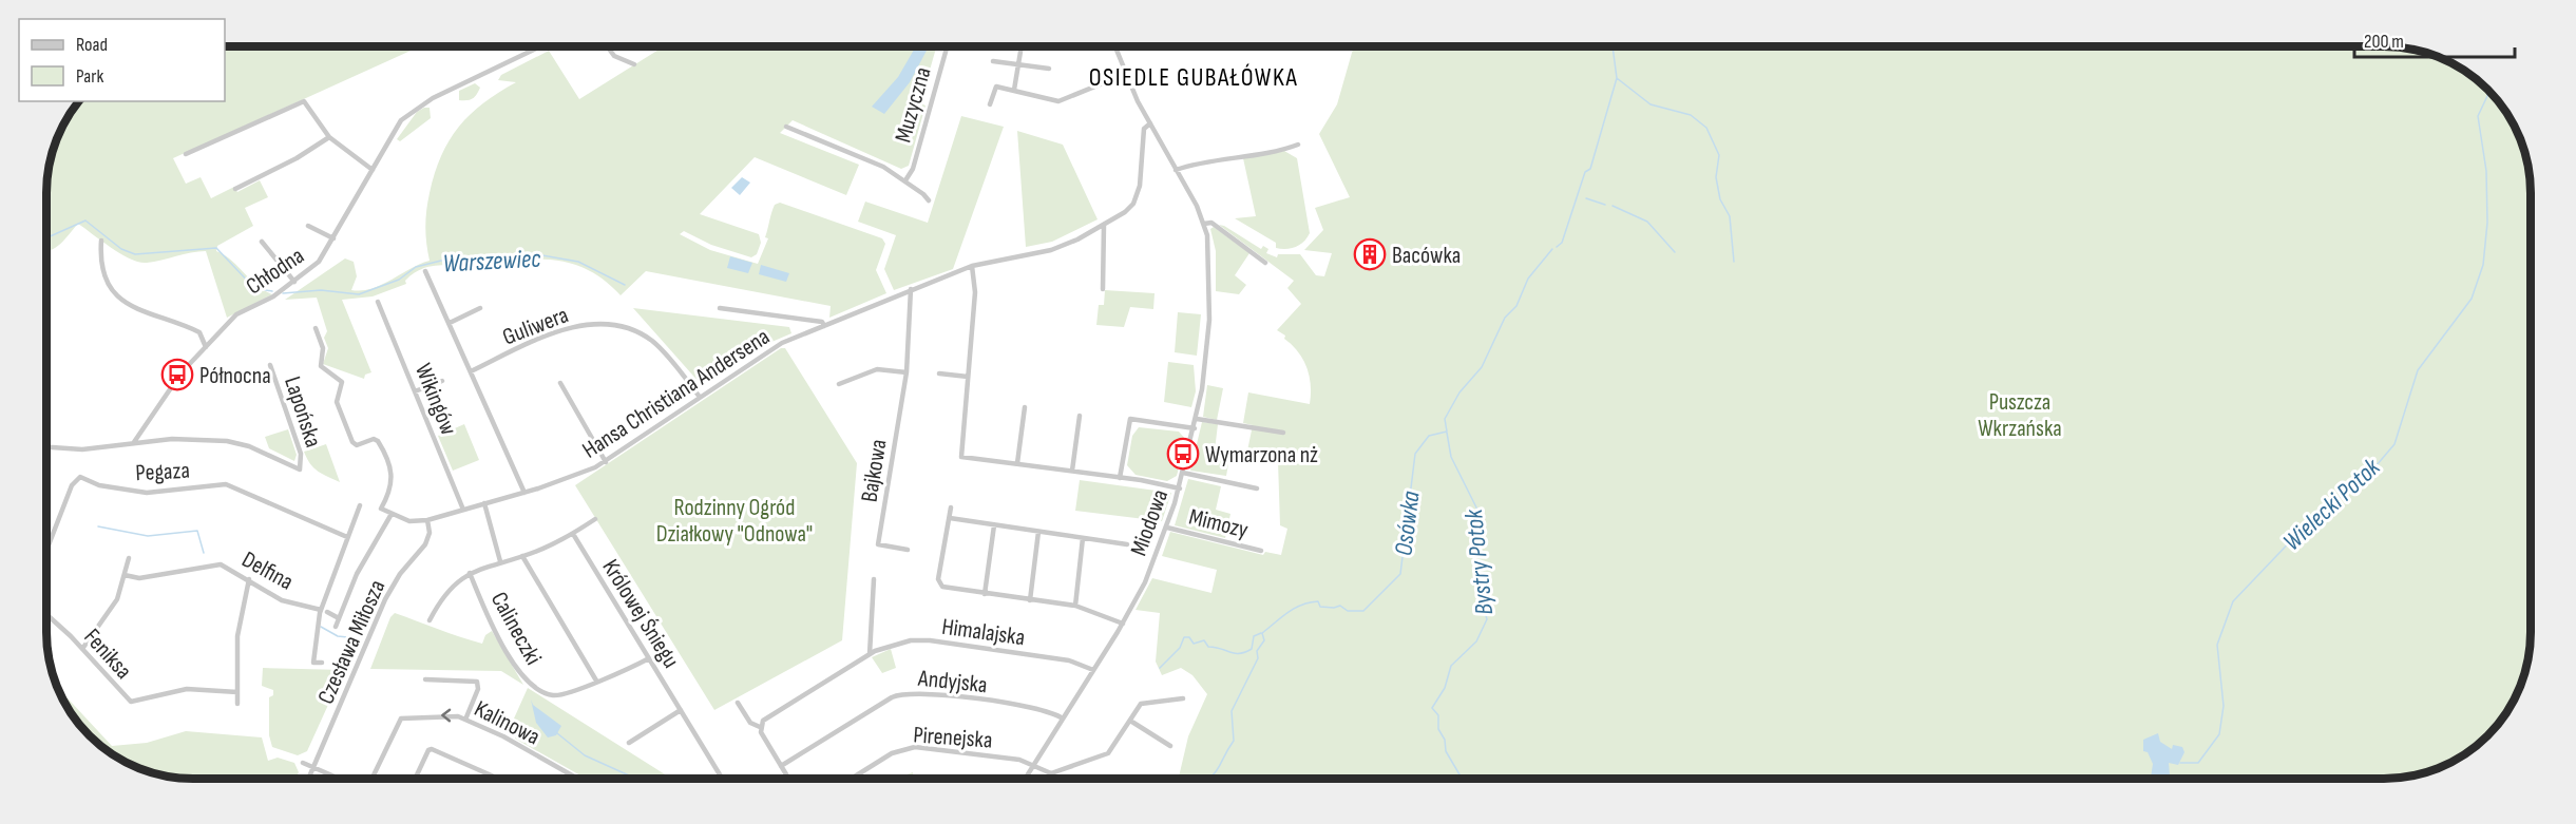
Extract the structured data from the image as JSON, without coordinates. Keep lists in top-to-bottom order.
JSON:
{
  "streets": {
    "street": [
      "Muzyczna",
      "Chłodna",
      "Guliwera",
      "Hansa Christiana Andersena",
      "Wikingów",
      "Lapońska",
      "Pegaza",
      "Bajkowa",
      "Miodowa",
      "Mimozy",
      "Delfina",
      "Królowej Śniegu",
      "Calineczki",
      "Himalajska",
      "Czesława Miłosza",
      "Feniksa",
      "Andyjska",
      "Kalinowa",
      "Pirenejska"
    ]
  },
  "crossings": [
    ["Chłodna", "Lapońska"],
    ["Guliwera", "Hansa Christiana Andersena"],
    ["Hansa Christiana Andersena", "Wikingów"],
    ["Hansa Christiana Andersena", "Bajkowa"],
    ["Hansa Christiana Andersena", "Miodowa"],
    ["Hansa Christiana Andersena", "Czesława Miłosza"],
    ["Miodowa", "Mimozy"],
    ["Miodowa", "Himalajska"],
    ["Miodowa", "Andyjska"],
    ["Miodowa", "Pirenejska"],
    ["Królowej Śniegu", "Calineczki"]
  ],
  "one_way": ["Kalinowa"],
  "districts": ["OSIEDLE GUBAŁÓWKA"],
  "water": [
    "Warszewiec",
    "Wielecki Potok",
    "Osówka",
    "Bystry Potok"
  ],
  "parks": ["Puszcza Wkrzańska", "Rodzinny Ogród Działkowy \"Odnowa\""],
  "places": {
    "building": ["Bacówka"],
    "bus stop": ["Północna", "Wymarzona nż"]
  },
  "legend": ["Road", "Park"],
  "scale_bar": "200 m"
}
